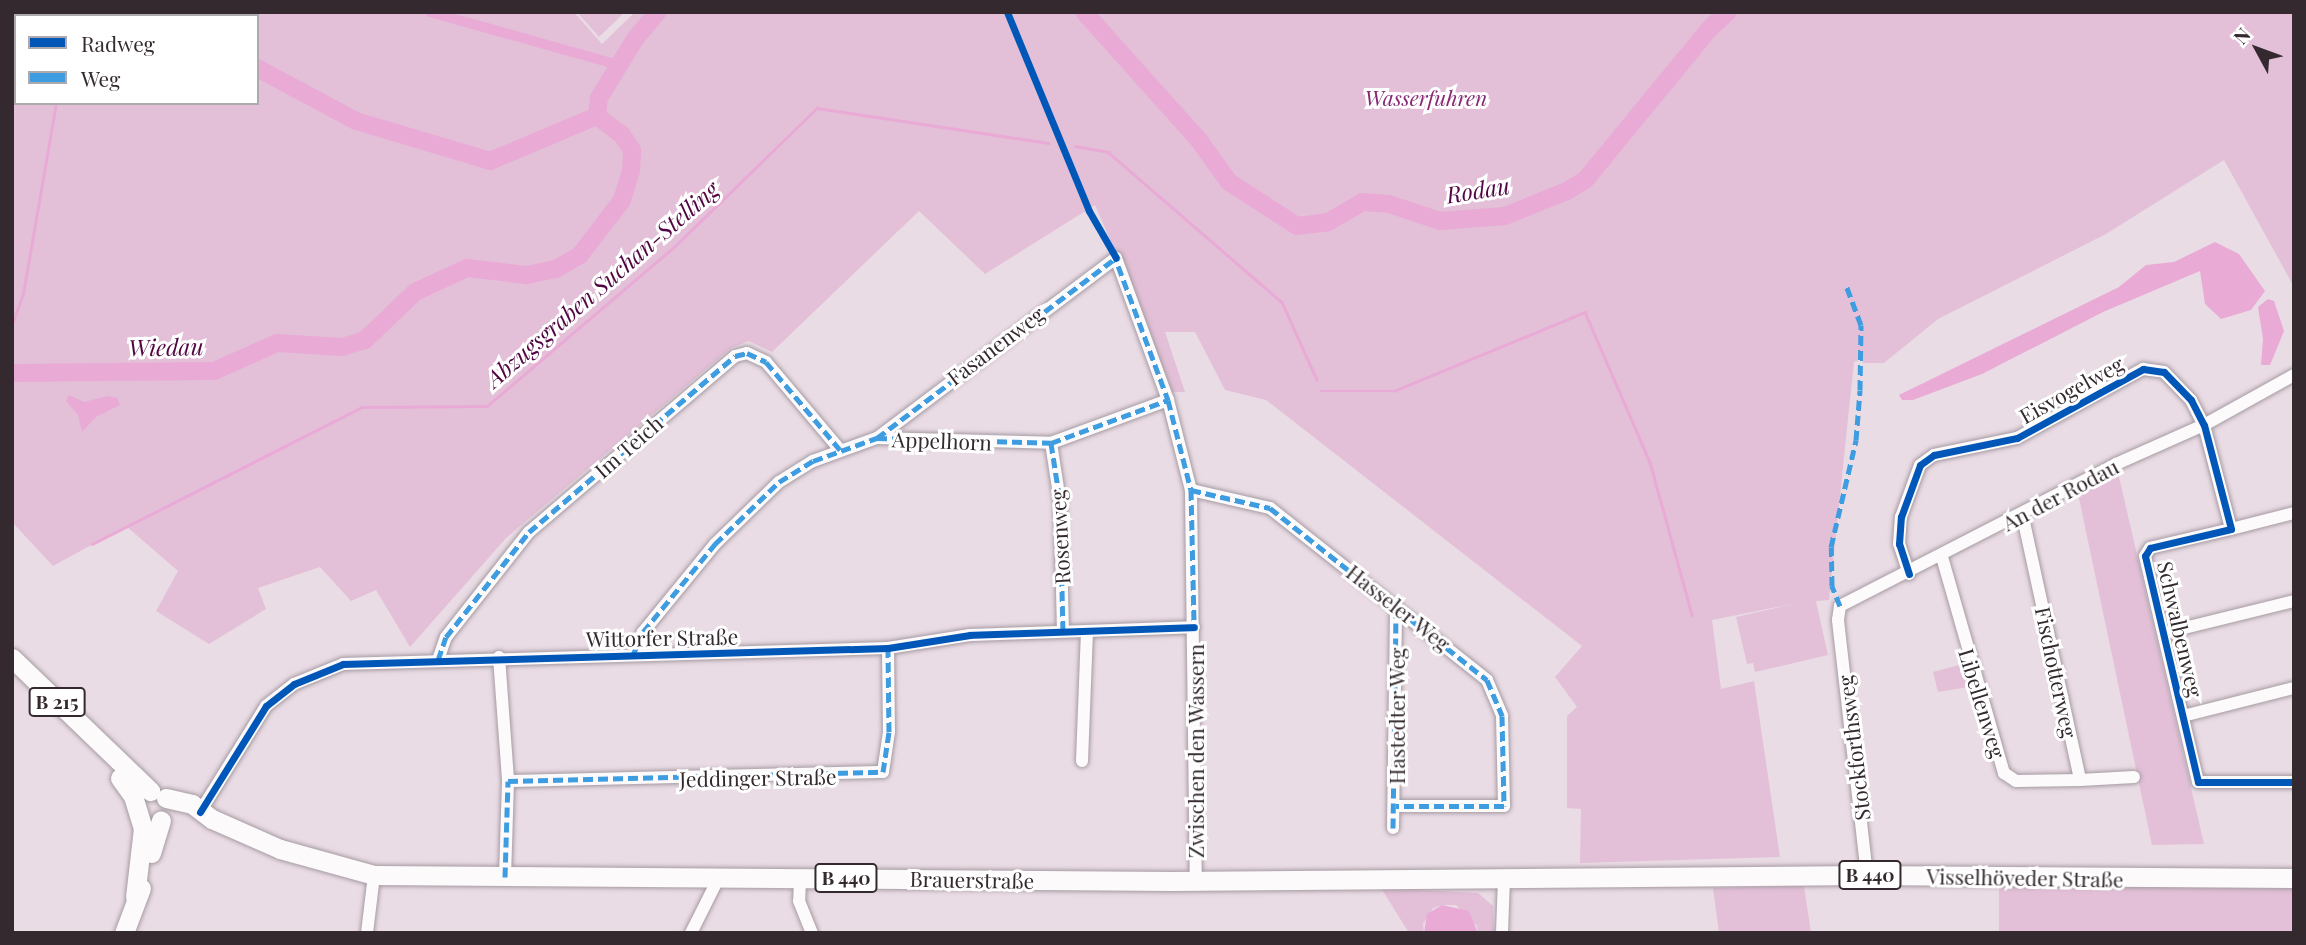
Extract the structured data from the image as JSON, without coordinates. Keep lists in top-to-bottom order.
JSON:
{
  "streets": {
    "main road": [
      "B 215",
      "B 440",
      "Visselhöveder Straße",
      "Brauerstraße"
    ],
    "street": [
      "Fasanenweg",
      "Eisvogelweg",
      "Appelhorn",
      "Im Teich",
      "An der Rodau",
      "Rosenweg",
      "Hasseler Weg",
      "Schwalbenweg",
      "Wittorfer Straße",
      "Fischotterweg",
      "Libellenweg",
      "Hastedter Weg",
      "Stockforthsweg",
      "Zwischen den Wassern",
      "Jeddinger Straße"
    ]
  },
  "crossings": [
    ["Fasanenweg", "Appelhorn"],
    ["Fasanenweg", "Zwischen den Wassern"],
    ["Eisvogelweg", "An der Rodau"],
    ["Appelhorn", "Im Teich"],
    ["Appelhorn", "Rosenweg"],
    ["Appelhorn", "Wittorfer Straße"],
    ["Appelhorn", "Zwischen den Wassern"],
    ["Im Teich", "Wittorfer Straße"],
    ["An der Rodau", "Fischotterweg"],
    ["An der Rodau", "Libellenweg"],
    ["An der Rodau", "Stockforthsweg"],
    ["Rosenweg", "Wittorfer Straße"],
    ["Hasseler Weg", "Hastedter Weg"],
    ["Hasseler Weg", "Zwischen den Wassern"],
    ["Wittorfer Straße", "Zwischen den Wassern"],
    ["Wittorfer Straße", "Jeddinger Straße"],
    ["Wittorfer Straße", "Brauerstraße"],
    ["Fischotterweg", "Libellenweg"],
    ["Stockforthsweg", "Visselhöveder Straße"],
    ["Zwischen den Wassern", "Brauerstraße"],
    ["Visselhöveder Straße", "Brauerstraße"]
  ],
  "water": ["Rodau", "Abzugsgraben Suchan-Stelling", "Wiedau"],
  "parks": ["Wasserfuhren"],
  "legend": ["Radweg", "Weg"],
  "north": "top left"
}
